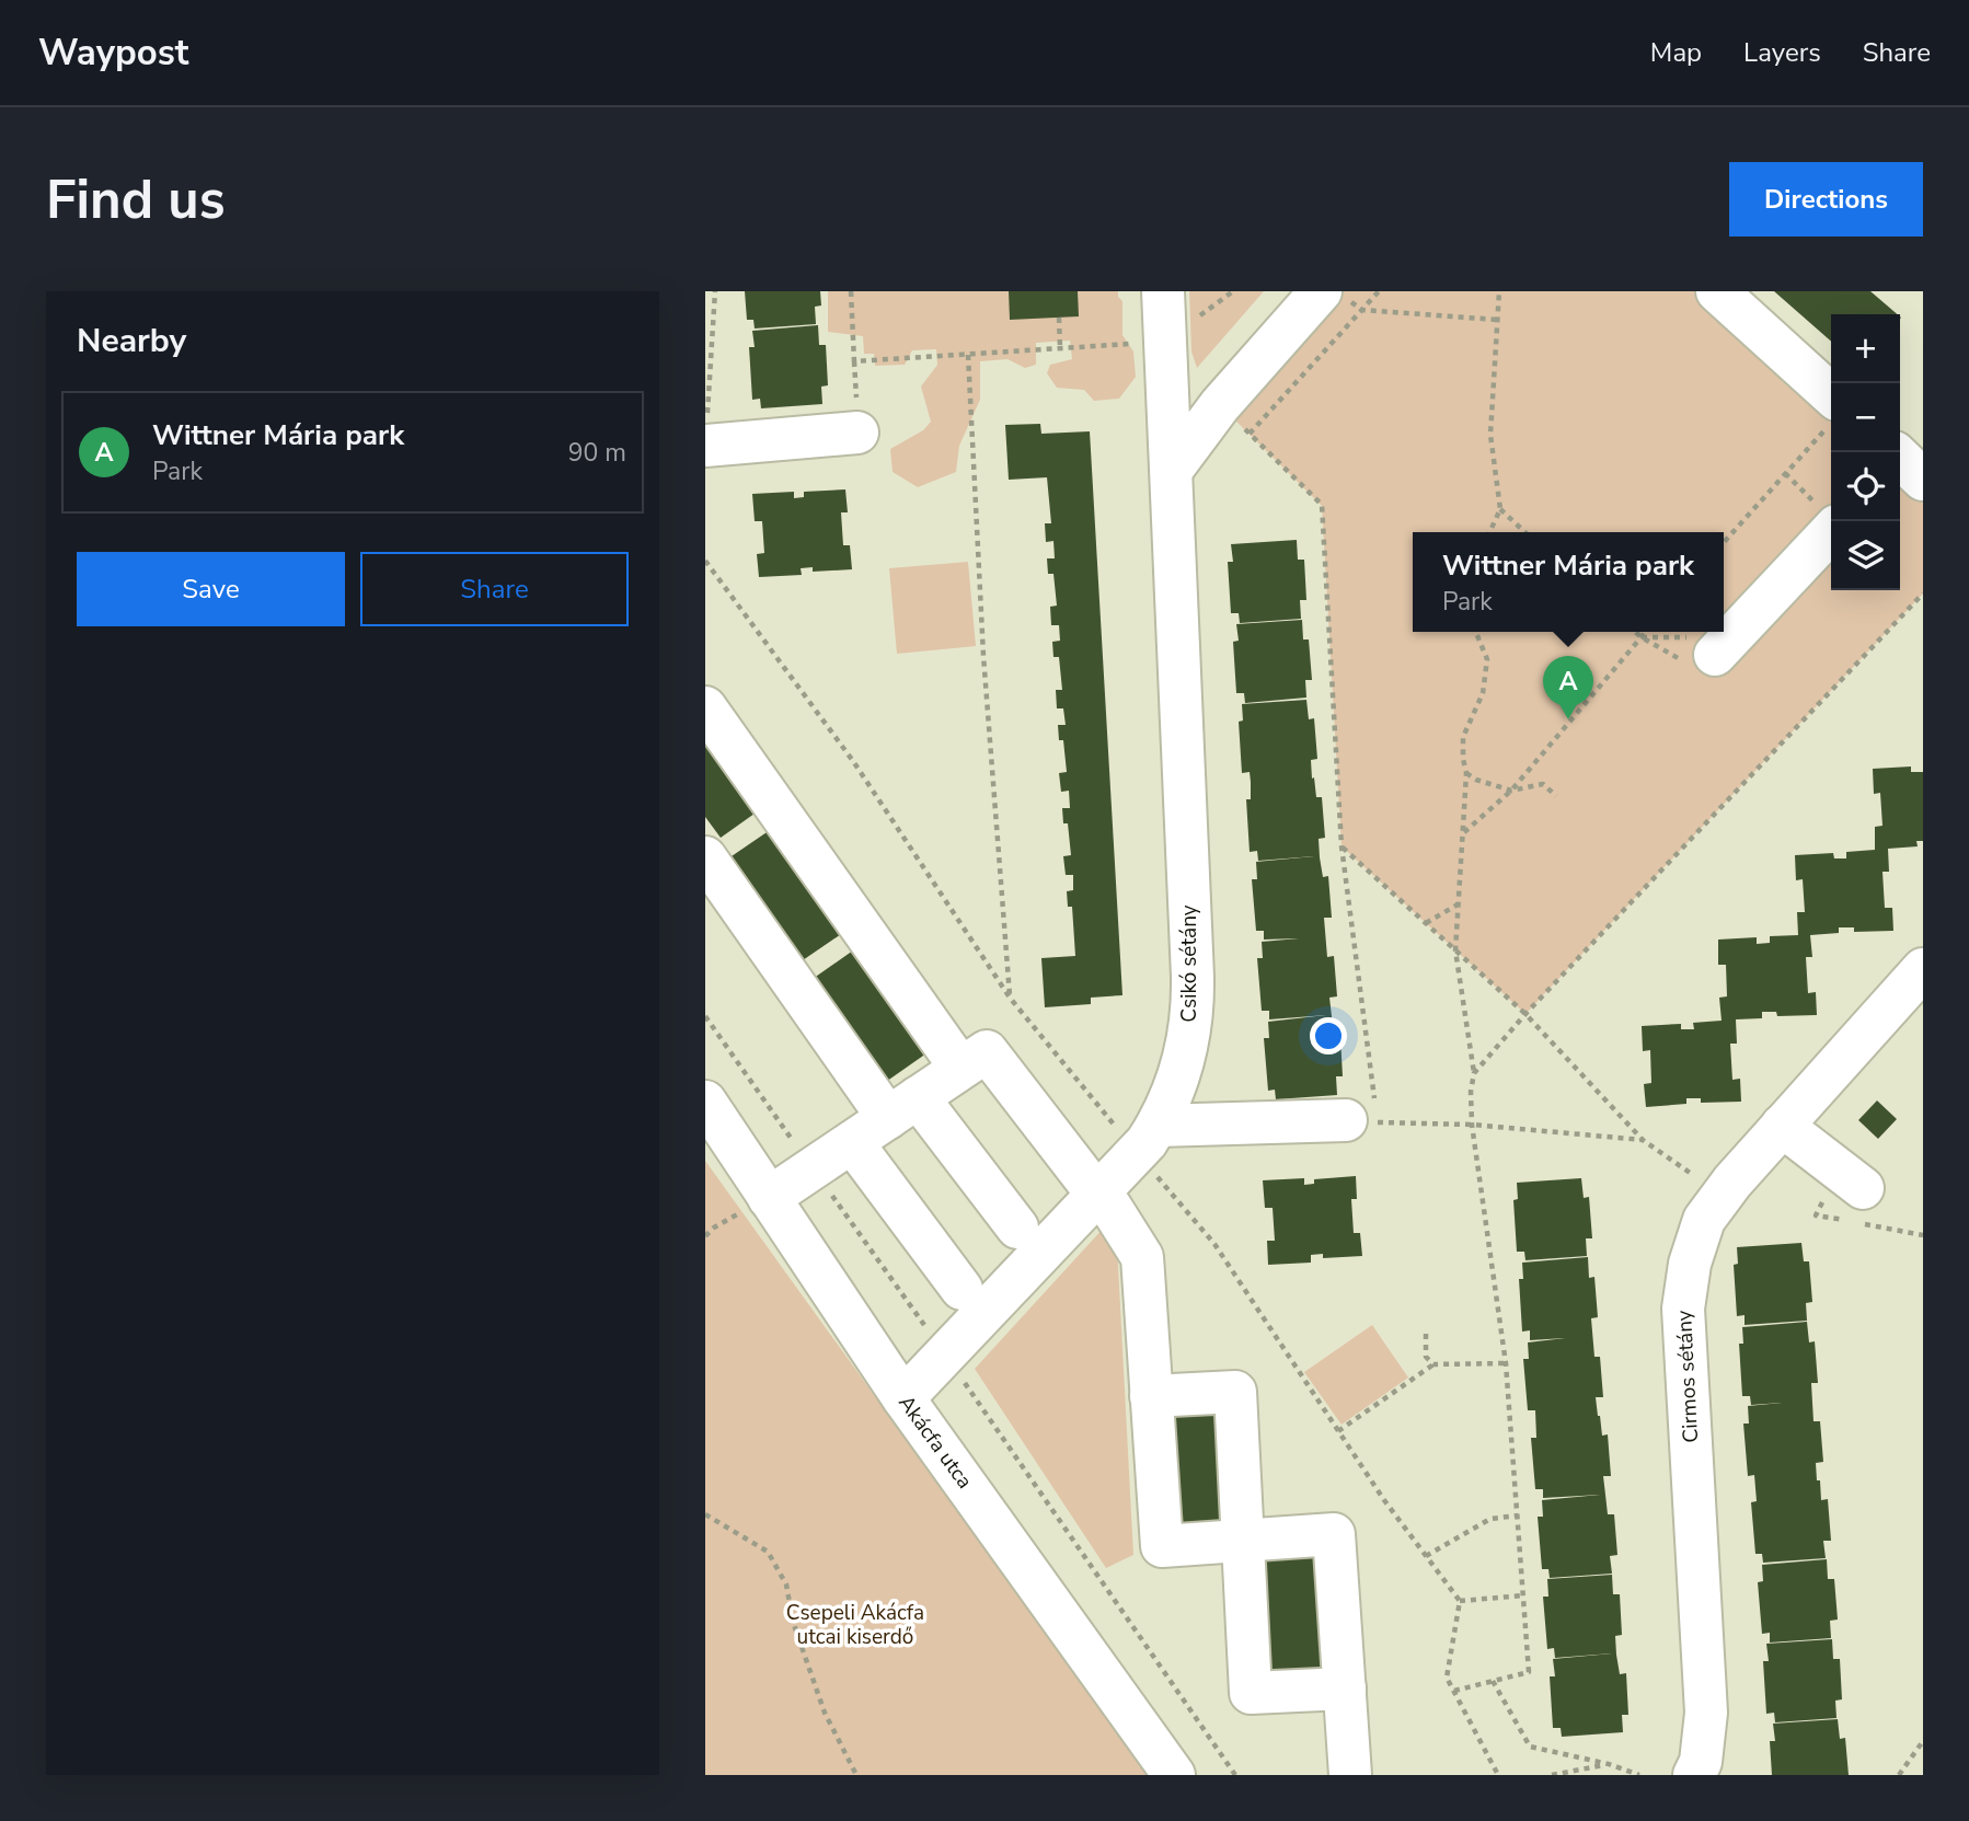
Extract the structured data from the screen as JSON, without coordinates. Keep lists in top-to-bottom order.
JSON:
{
  "streets": {
    "street": ["Csikó sétány", "Cirmos sétány", "Akácfa utca"]
  },
  "crossings": [
    ["Csikó sétány", "Akácfa utca"]
  ],
  "parks": ["Csepeli Akácfa utcai kiserdő"],
  "page": {
    "header": "Waypost",
    "nav": ["Map", "Layers", "Share"],
    "buttons": [
      "Directions",
      ["Save", "Share"]
    ],
    "title": "Find us",
    "heading": "Nearby",
    "map_buttons": ["+", "−"],
    "list": [
      {
        "mark": "A",
        "name": "Wittner Mária park",
        "note": "Park",
        "value": "90 m"
      }
    ],
    "popup": ["Wittner Mária park", "Park"],
    "pins": "A"
  }
}
